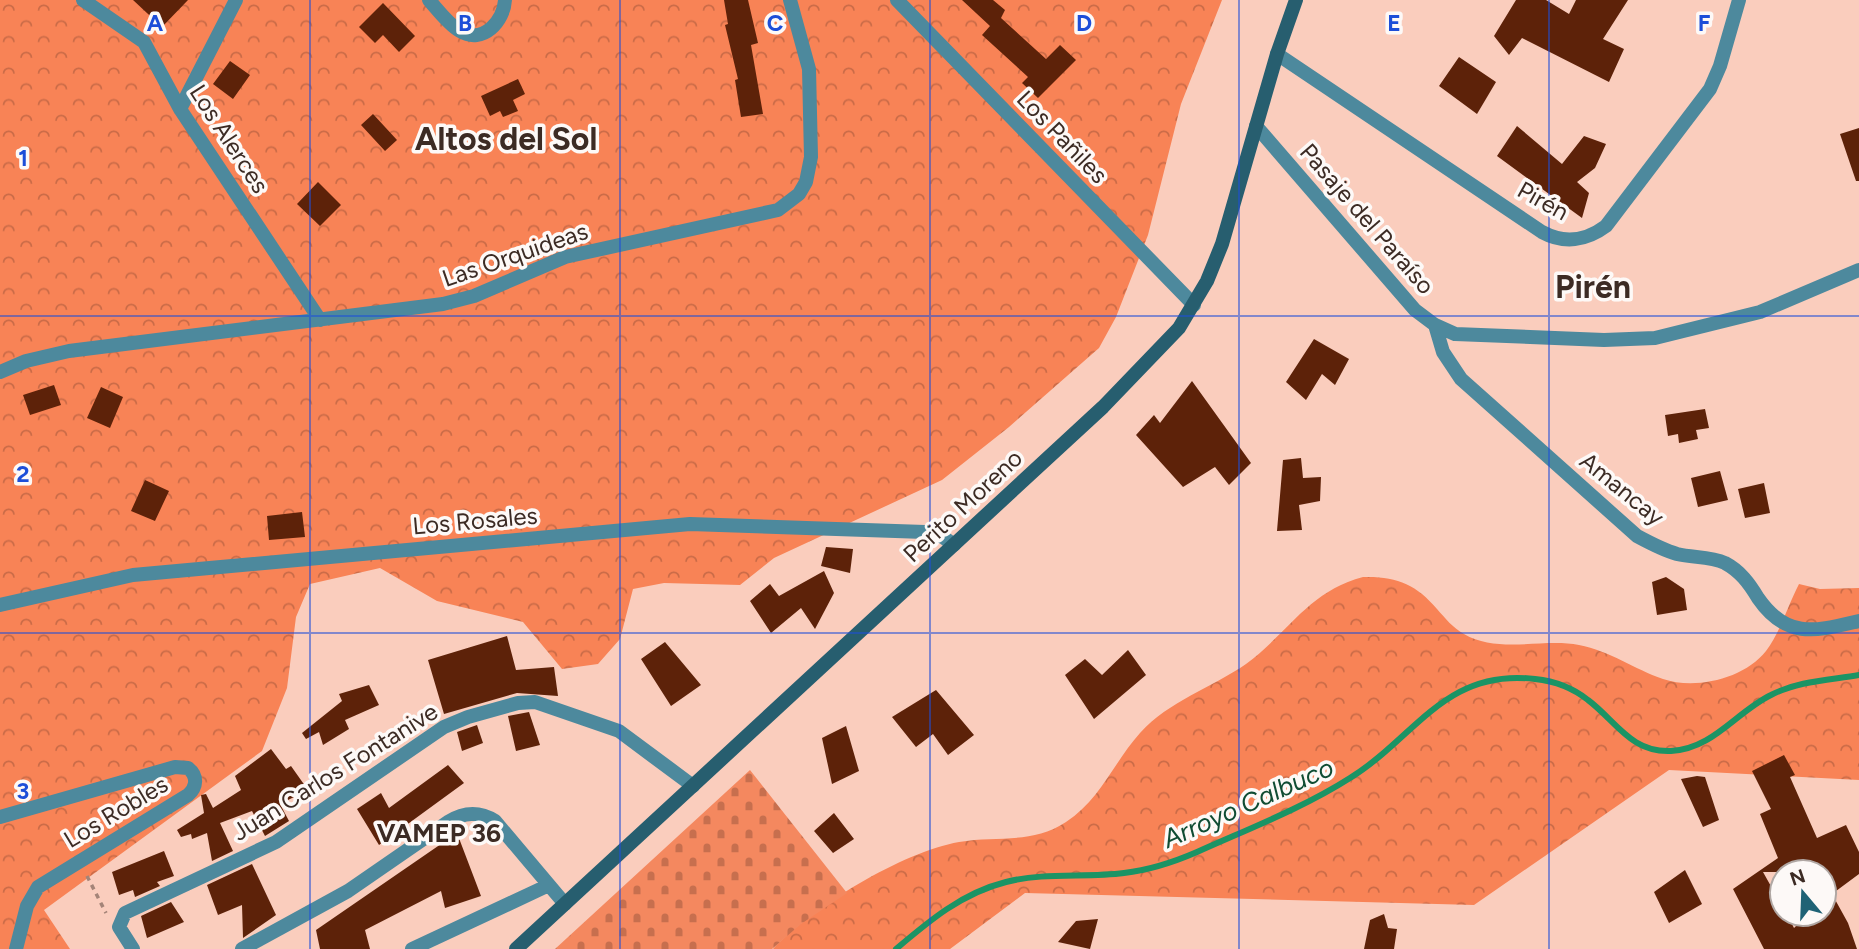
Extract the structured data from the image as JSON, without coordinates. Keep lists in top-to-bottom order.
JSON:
{
  "streets": {
    "main road": ["Perito Moreno"],
    "street": [
      "Los Pañiles",
      "Los Alerces",
      "Pirén",
      "Pasaje del Paraíso",
      "Las Orquideas",
      "Amancay",
      "Los Rosales",
      "Juan Carlos Fontanive",
      "Los Robles"
    ]
  },
  "crossings": [
    ["Los Pañiles", "Perito Moreno"],
    ["Los Alerces", "Las Orquideas"],
    ["Pirén", "Perito Moreno"],
    ["Pasaje del Paraíso", "Amancay"],
    ["Pasaje del Paraíso", "Perito Moreno"],
    ["Perito Moreno", "Los Rosales"],
    ["Perito Moreno", "Juan Carlos Fontanive"]
  ],
  "districts": ["Altos del Sol", "Pirén", "VAMEP 36"],
  "water": ["Arroyo Calbuco"],
  "north": "top",
  "grid": {
    "columns": [
      "A",
      "B",
      "C",
      "D",
      "E",
      "F"
    ],
    "rows": ["1", "2", "3"]
  }
}
